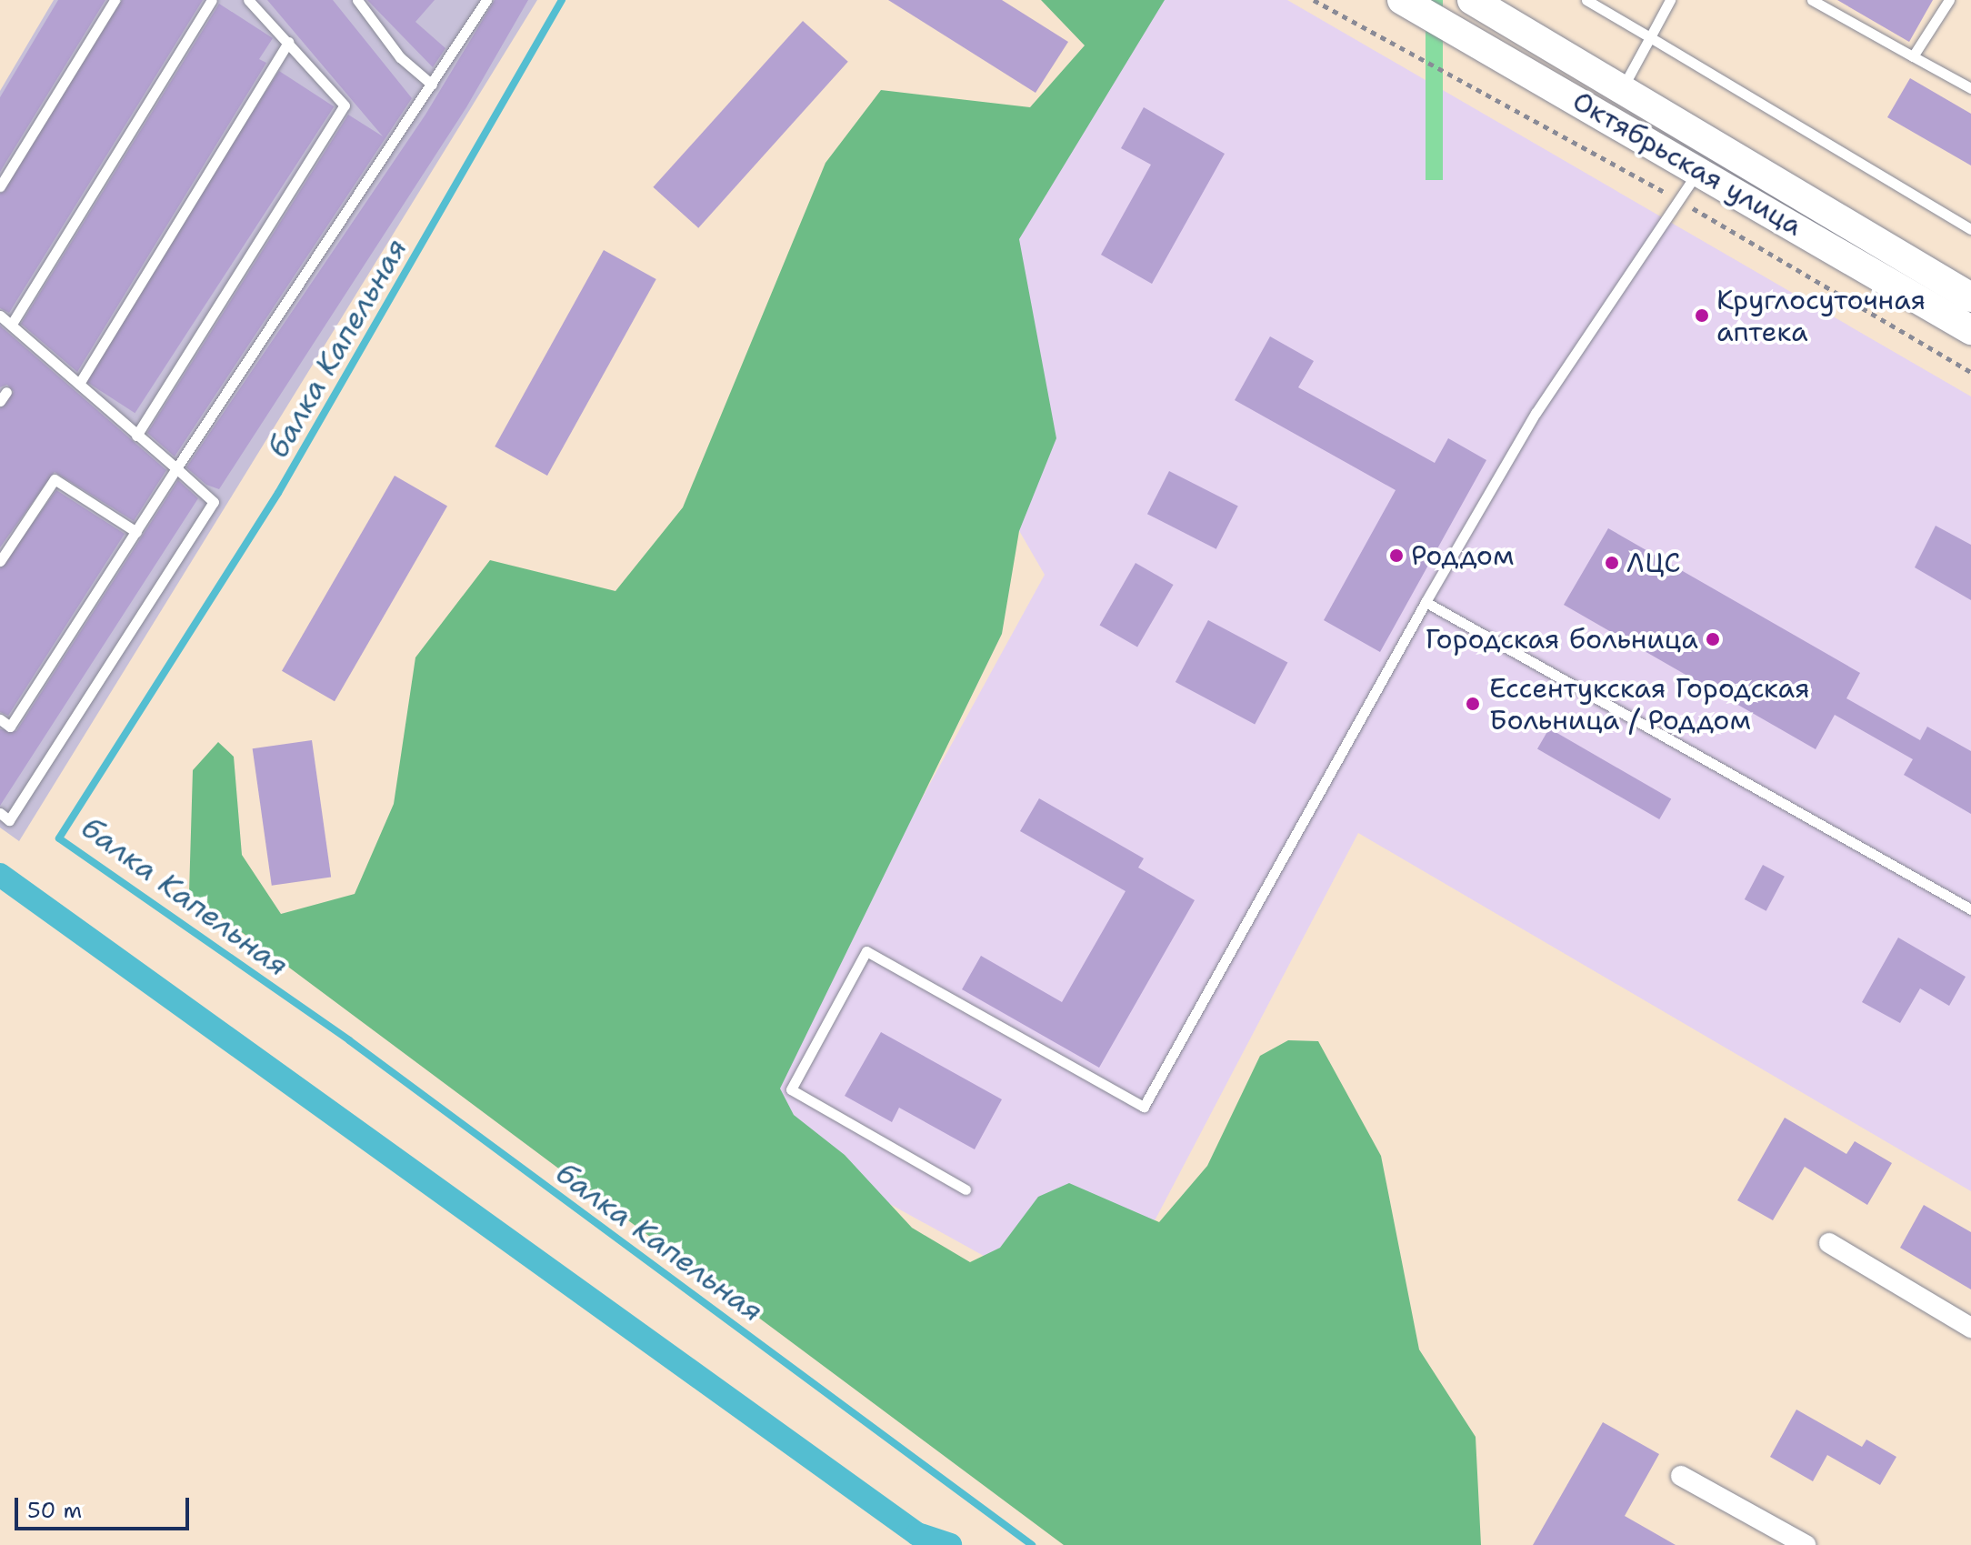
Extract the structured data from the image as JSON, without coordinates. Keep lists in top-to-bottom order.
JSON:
{
  "streets": {
    "main road": ["Октябрьская улица"]
  },
  "water": ["балка Капельная"],
  "places": [
    "Круглосуточная аптека",
    "Роддом",
    "ЛЦС",
    "Городская больница",
    "Ессентукская Городская Больница / Роддом"
  ],
  "scale_bar": "50 m"
}
